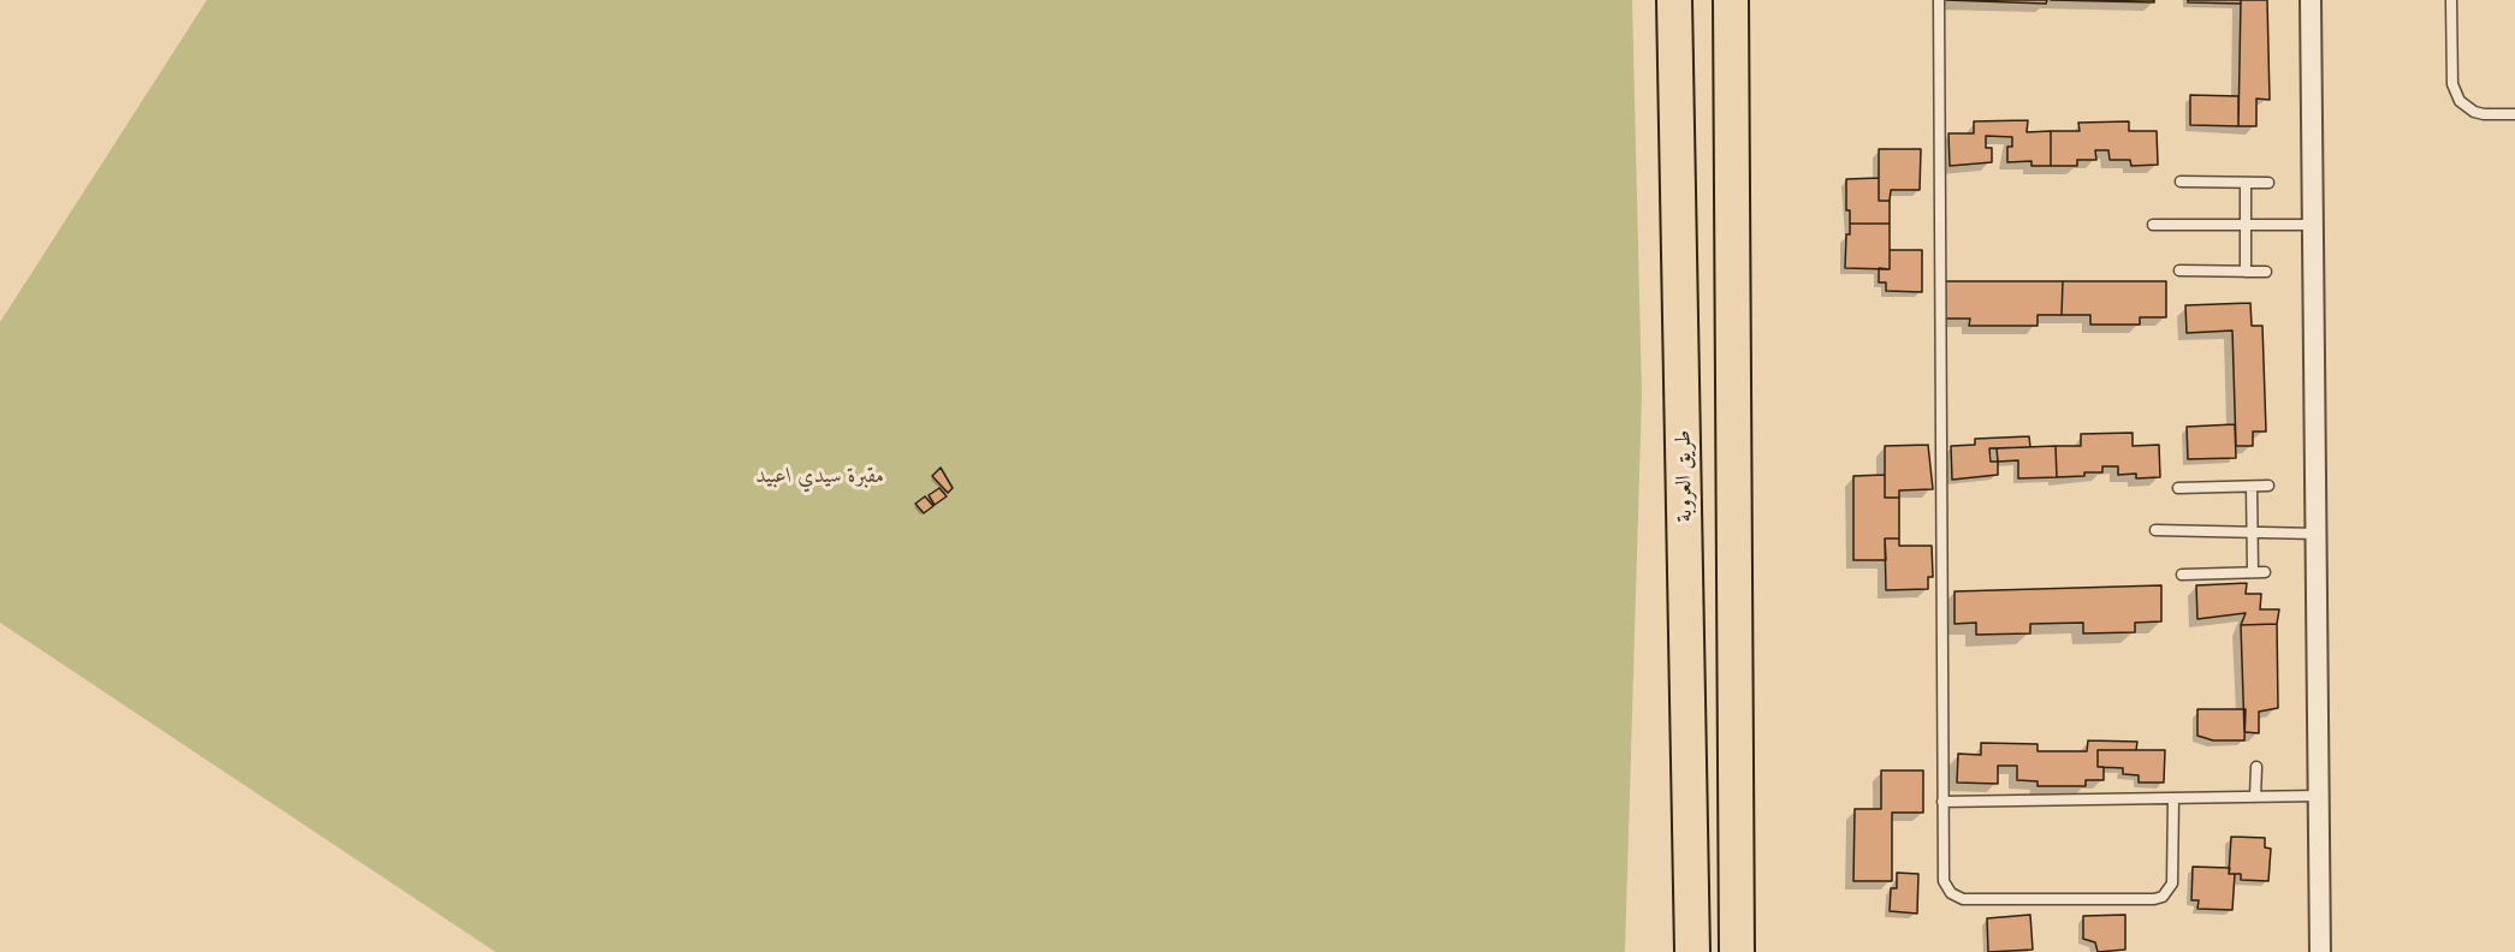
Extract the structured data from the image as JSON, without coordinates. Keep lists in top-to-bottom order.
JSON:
{
  "streets": {
    "highway": ["طريق العروبة"]
  },
  "parks": ["مقبرة سيدي اعبيد"]
}
